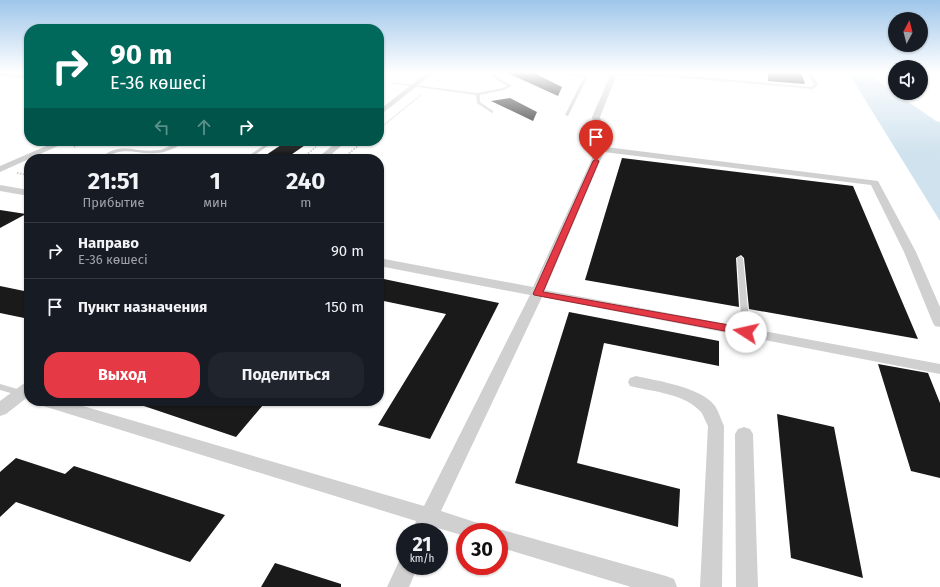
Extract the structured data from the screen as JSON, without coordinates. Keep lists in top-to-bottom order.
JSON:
{
  "north": "top",
  "page": {
    "turn": ["90 m", "Е-36 көшесі"],
    "eta": [
      "21:51",
      "Прибытие",
      "1",
      "мин",
      "240",
      "m"
    ],
    "list": [
      {
        "name": "Направо",
        "note": "Е-36 көшесі",
        "value": "90 m"
      },
      {
        "name": "Пункт назначения",
        "value": "150 m"
      }
    ],
    "buttons": ["Выход", "Поделиться"],
    "speed": "21 km/h",
    "limit": "30"
  }
}
